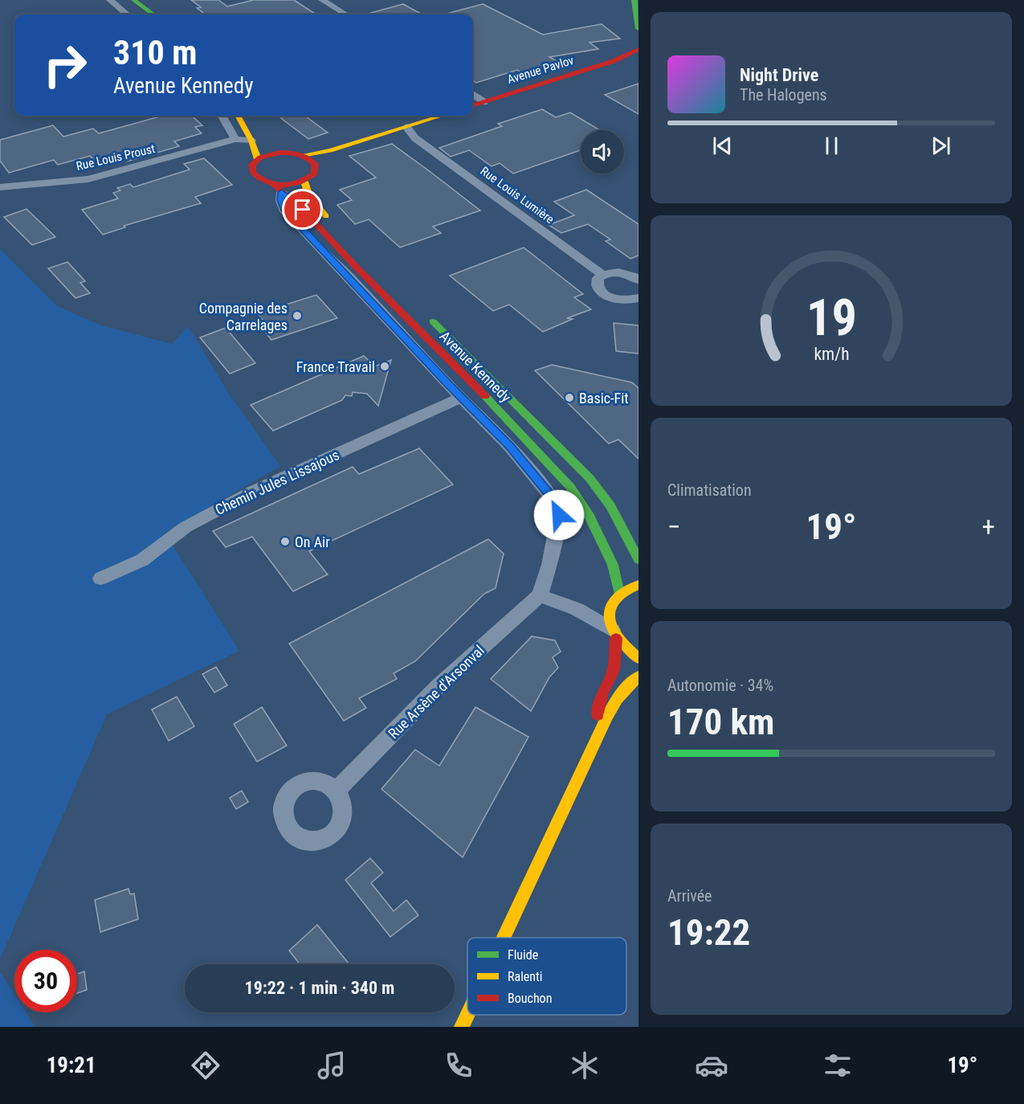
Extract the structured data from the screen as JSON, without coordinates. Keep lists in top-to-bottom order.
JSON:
{
  "streets": {
    "main road": ["Avenue Pavlov", "Avenue Kennedy"],
    "street": [
      "Rue Louis Proust",
      "Rue Louis Lumière",
      "Chemin Jules Lissajous",
      "Rue Arsène d'Arsonval"
    ]
  },
  "places": [
    "Compagnie des Carrelages",
    "France Travail",
    "Basic-Fit",
    "On Air"
  ],
  "legend": ["Fluide", "Ralenti", "Bouchon"],
  "page": {
    "turn": ["310 m", "Avenue Kennedy"],
    "song": ["Night Drive", "The Halogens"],
    "tile": [
      "Climatisation",
      ["Autonomie · 34%", "170 km"],
      ["Arrivée", "19:22"]
    ],
    "heat": ["−", "19°", "+"],
    "limit": "30",
    "trip": "19:22 · 1 min · 340 m",
    "tabs": ["19:21", "19°"],
    "gauge": ["19", "km/h"]
  }
}
